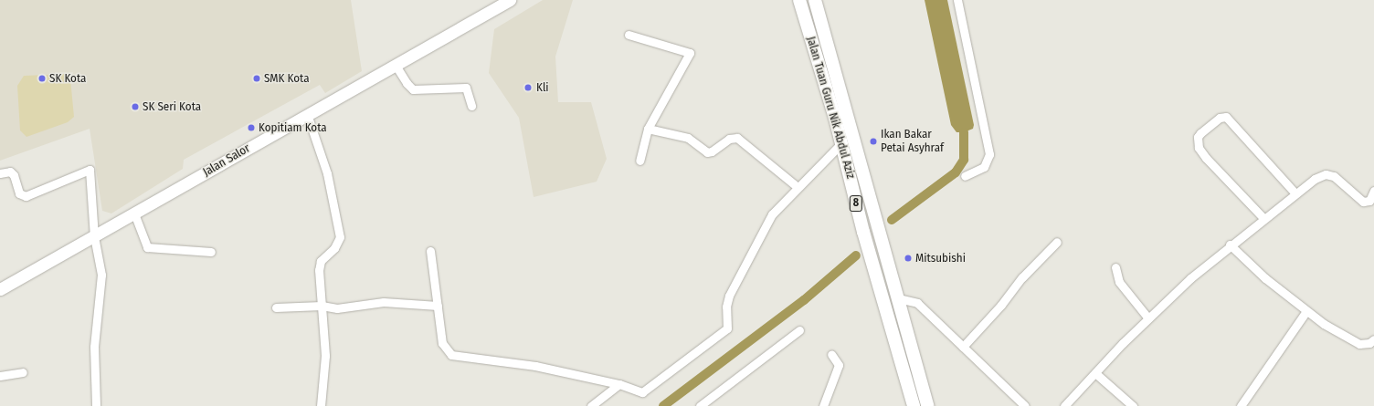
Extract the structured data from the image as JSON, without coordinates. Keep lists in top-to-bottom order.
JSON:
{
  "streets": {
    "main road": ["Jalan Tuan Guru Nik Abdul Aziz", "Jalan Salor", "8"]
  },
  "places": [
    "SK Kota",
    "SMK Kota",
    "Kli",
    "SK Seri Kota",
    "Kopitiam Kota",
    "Ikan Bakar Petai Asyhraf",
    "Mitsubishi"
  ]
}
